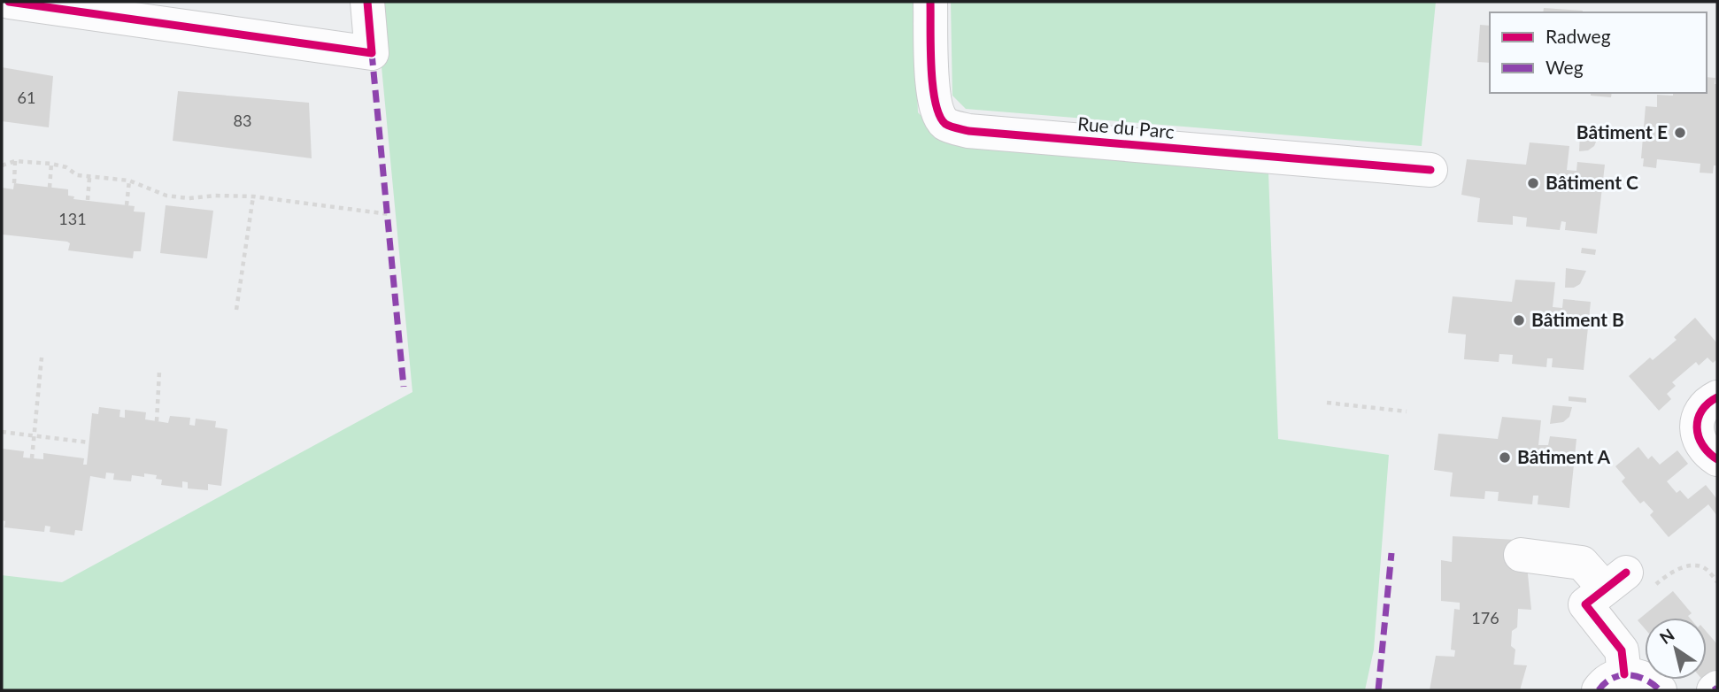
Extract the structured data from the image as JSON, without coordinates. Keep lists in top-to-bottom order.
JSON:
{
  "streets": {
    "street": ["Rue du Parc"]
  },
  "places": [
    "Bâtiment E",
    "Bâtiment C",
    "Bâtiment B",
    "Bâtiment A"
  ],
  "house_numbers": [
    "61",
    "83",
    "131",
    "176"
  ],
  "legend": ["Radweg", "Weg"],
  "north": "top left"
}
